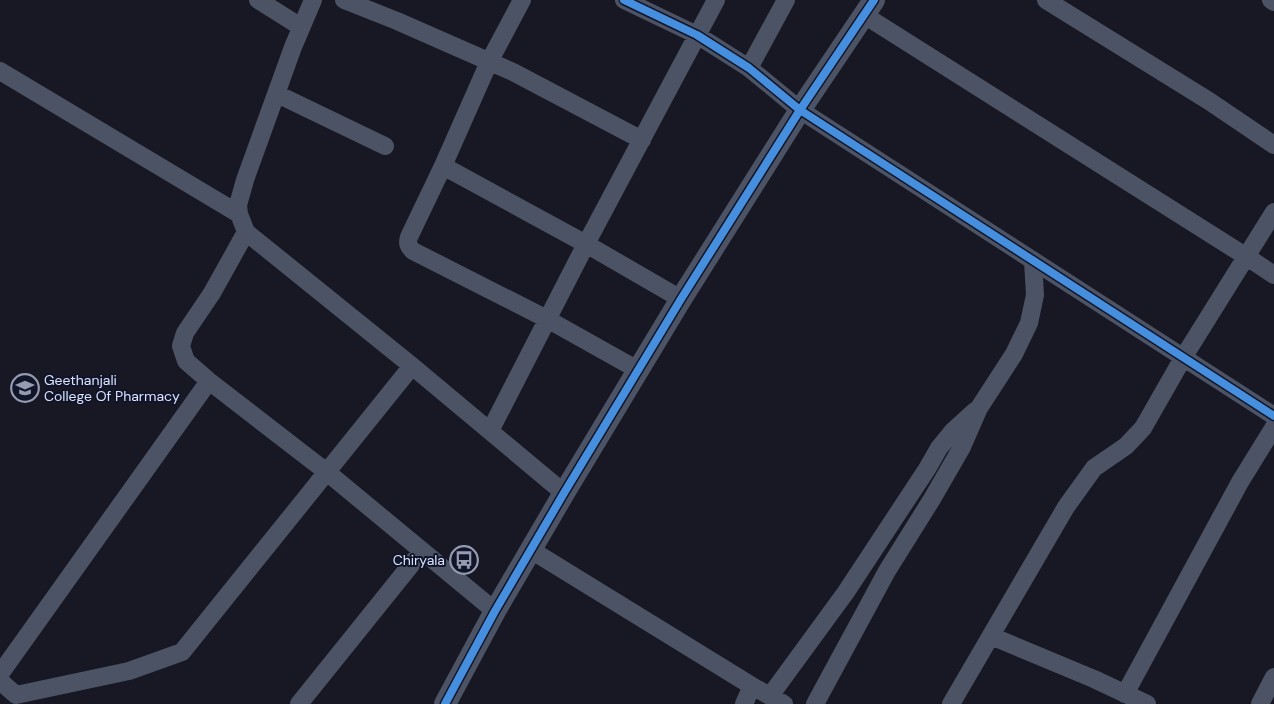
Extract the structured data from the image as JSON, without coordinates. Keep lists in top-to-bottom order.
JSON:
{
  "places": {
    "school or university": ["Geethanjali College Of Pharmacy"],
    "bus stop": ["Chiryala"]
  }
}
